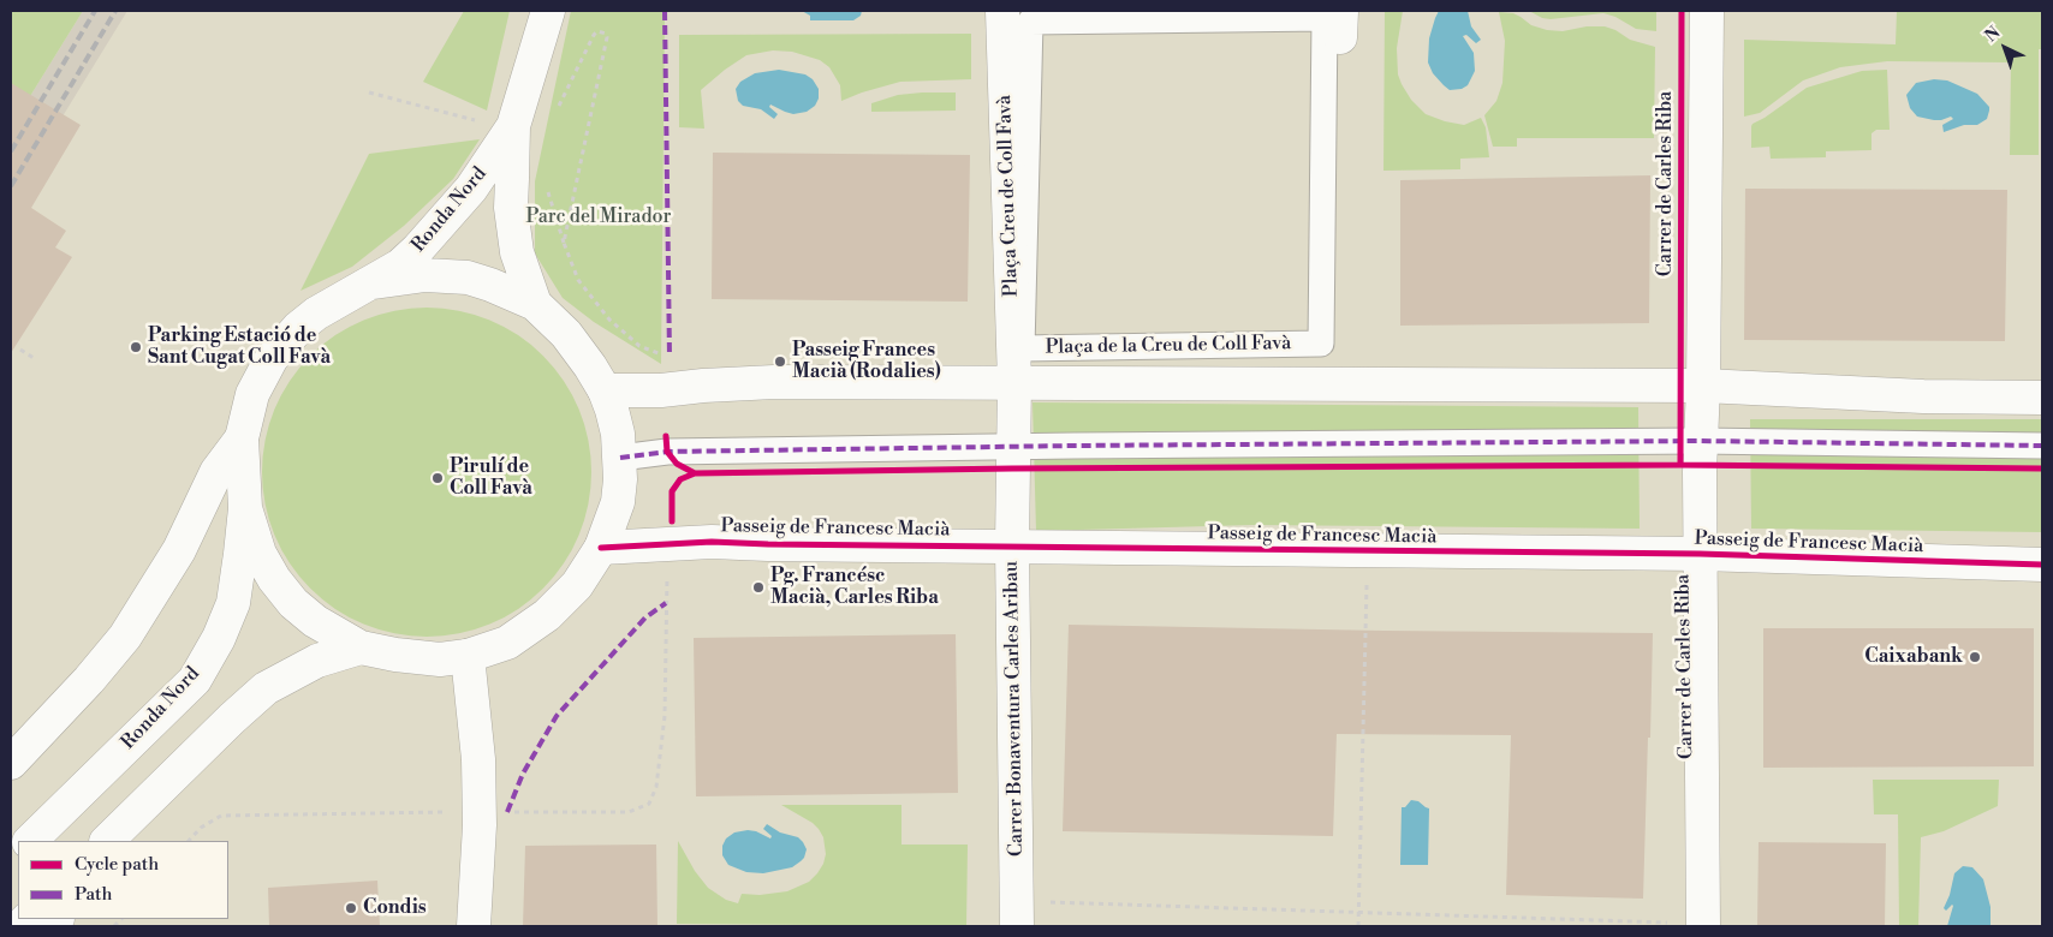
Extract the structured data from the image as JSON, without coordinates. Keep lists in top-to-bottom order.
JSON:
{
  "streets": {
    "street": [
      "Carrer de Carles Riba",
      "Plaça Creu de Coll Favà",
      "Ronda Nord",
      "Plaça de la Creu de Coll Favà",
      "Passeig de Francesc Macià",
      "Carrer Bonaventura Carles Aribau"
    ]
  },
  "crossings": [
    ["Carrer de Carles Riba", "Passeig de Francesc Macià"],
    ["Plaça Creu de Coll Favà", "Carrer Bonaventura Carles Aribau"],
    ["Ronda Nord", "Passeig de Francesc Macià"],
    ["Passeig de Francesc Macià", "Carrer Bonaventura Carles Aribau"]
  ],
  "parks": ["Parc del Mirador"],
  "places": [
    "Parking Estació de Sant Cugat Coll Favà",
    "Passeig Frances Macià (Rodalies)",
    "Pirulí de Coll Favà",
    "Pg. Francésc Macià, Carles Riba",
    "Caixabank",
    "Condis"
  ],
  "legend": ["Cycle path", "Path"],
  "north": "top left"
}
